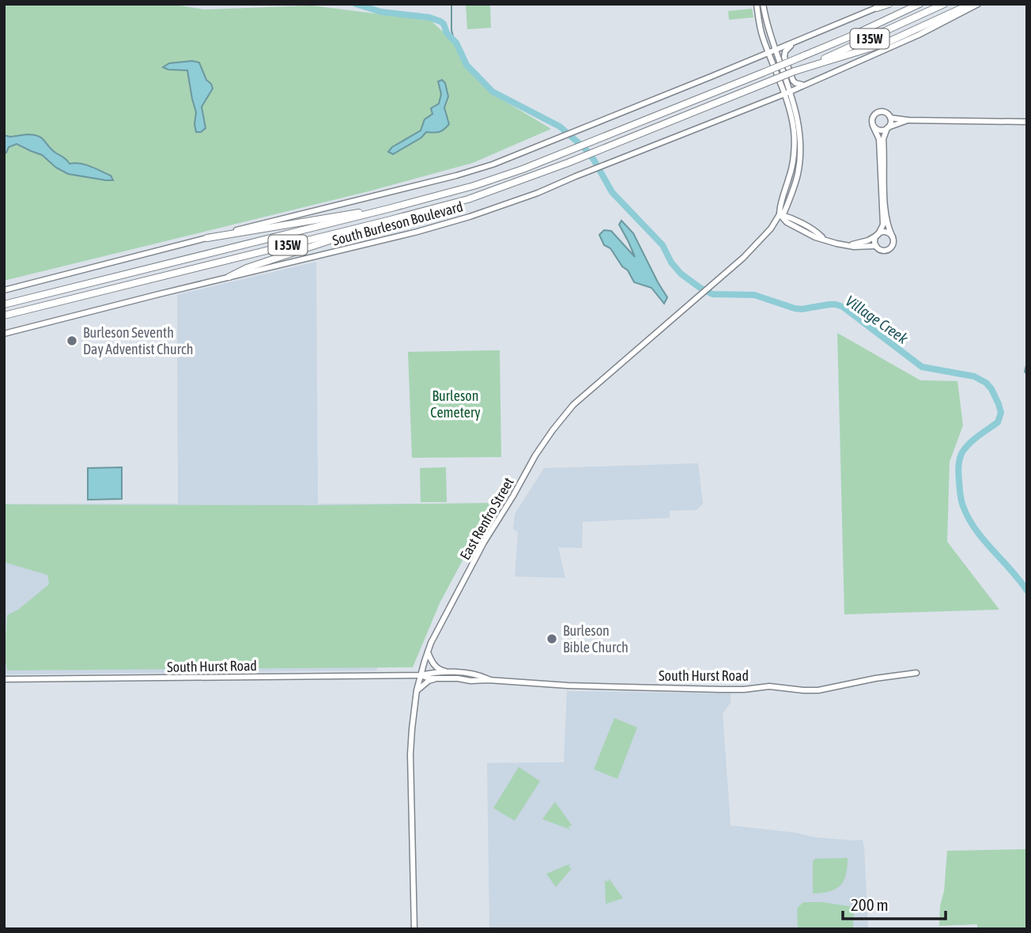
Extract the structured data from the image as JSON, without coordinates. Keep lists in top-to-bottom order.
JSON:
{
  "streets": {
    "highway": ["I 35W"],
    "main road": ["South Burleson Boulevard", "East Renfro Street", "South Hurst Road"]
  },
  "crossings": [
    ["South Burleson Boulevard", "East Renfro Street"],
    ["East Renfro Street", "South Hurst Road"]
  ],
  "water": ["Village Creek"],
  "parks": ["Burleson Cemetery"],
  "places": ["Burleson Seventh Day Adventist Church", "Burleson Bible Church"],
  "scale_bar": "200 m"
}
